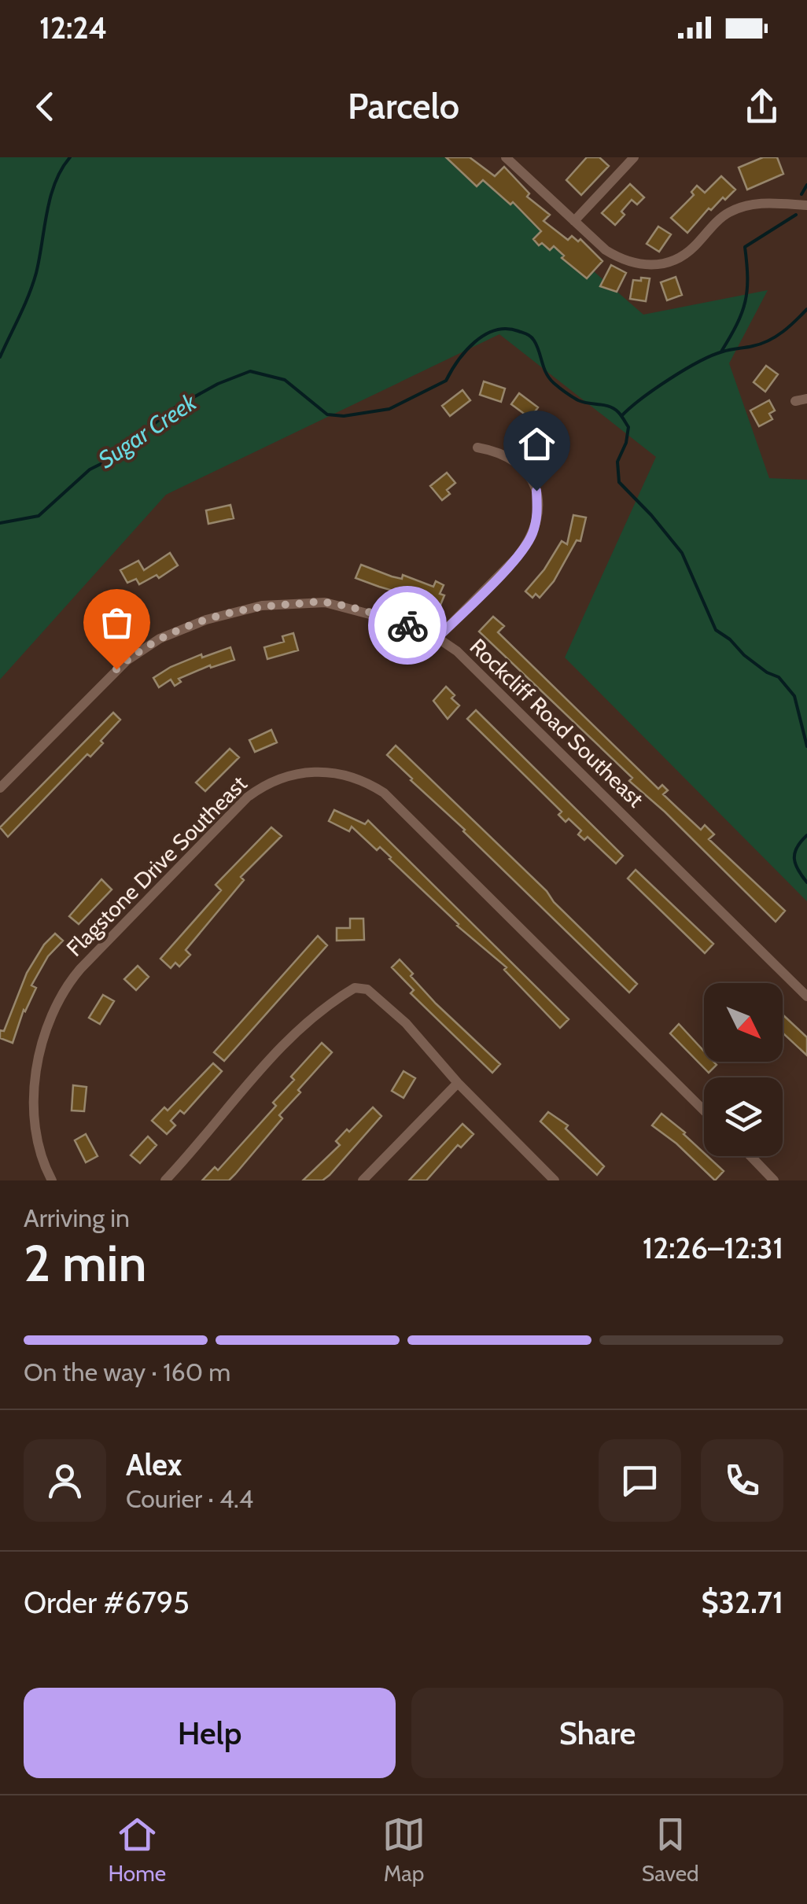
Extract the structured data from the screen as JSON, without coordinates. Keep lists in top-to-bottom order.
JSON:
{
  "streets": {
    "street": ["Rockcliff Road Southeast", "Flagstone Drive Southeast"]
  },
  "water": ["Sugar Creek"],
  "north": "bottom right",
  "page": {
    "status": "12:24",
    "header": "Parcelo",
    "heading": ["2 min", "Arriving in", "12:26–12:31"],
    "panel": [
      "Alex",
      "Courier · 4.4",
      "Order #6795",
      "$32.71"
    ],
    "bar": "On the way · 160 m",
    "buttons": ["Help", "Share"],
    "tabs": ["Home", "Map", "Saved"]
  }
}
